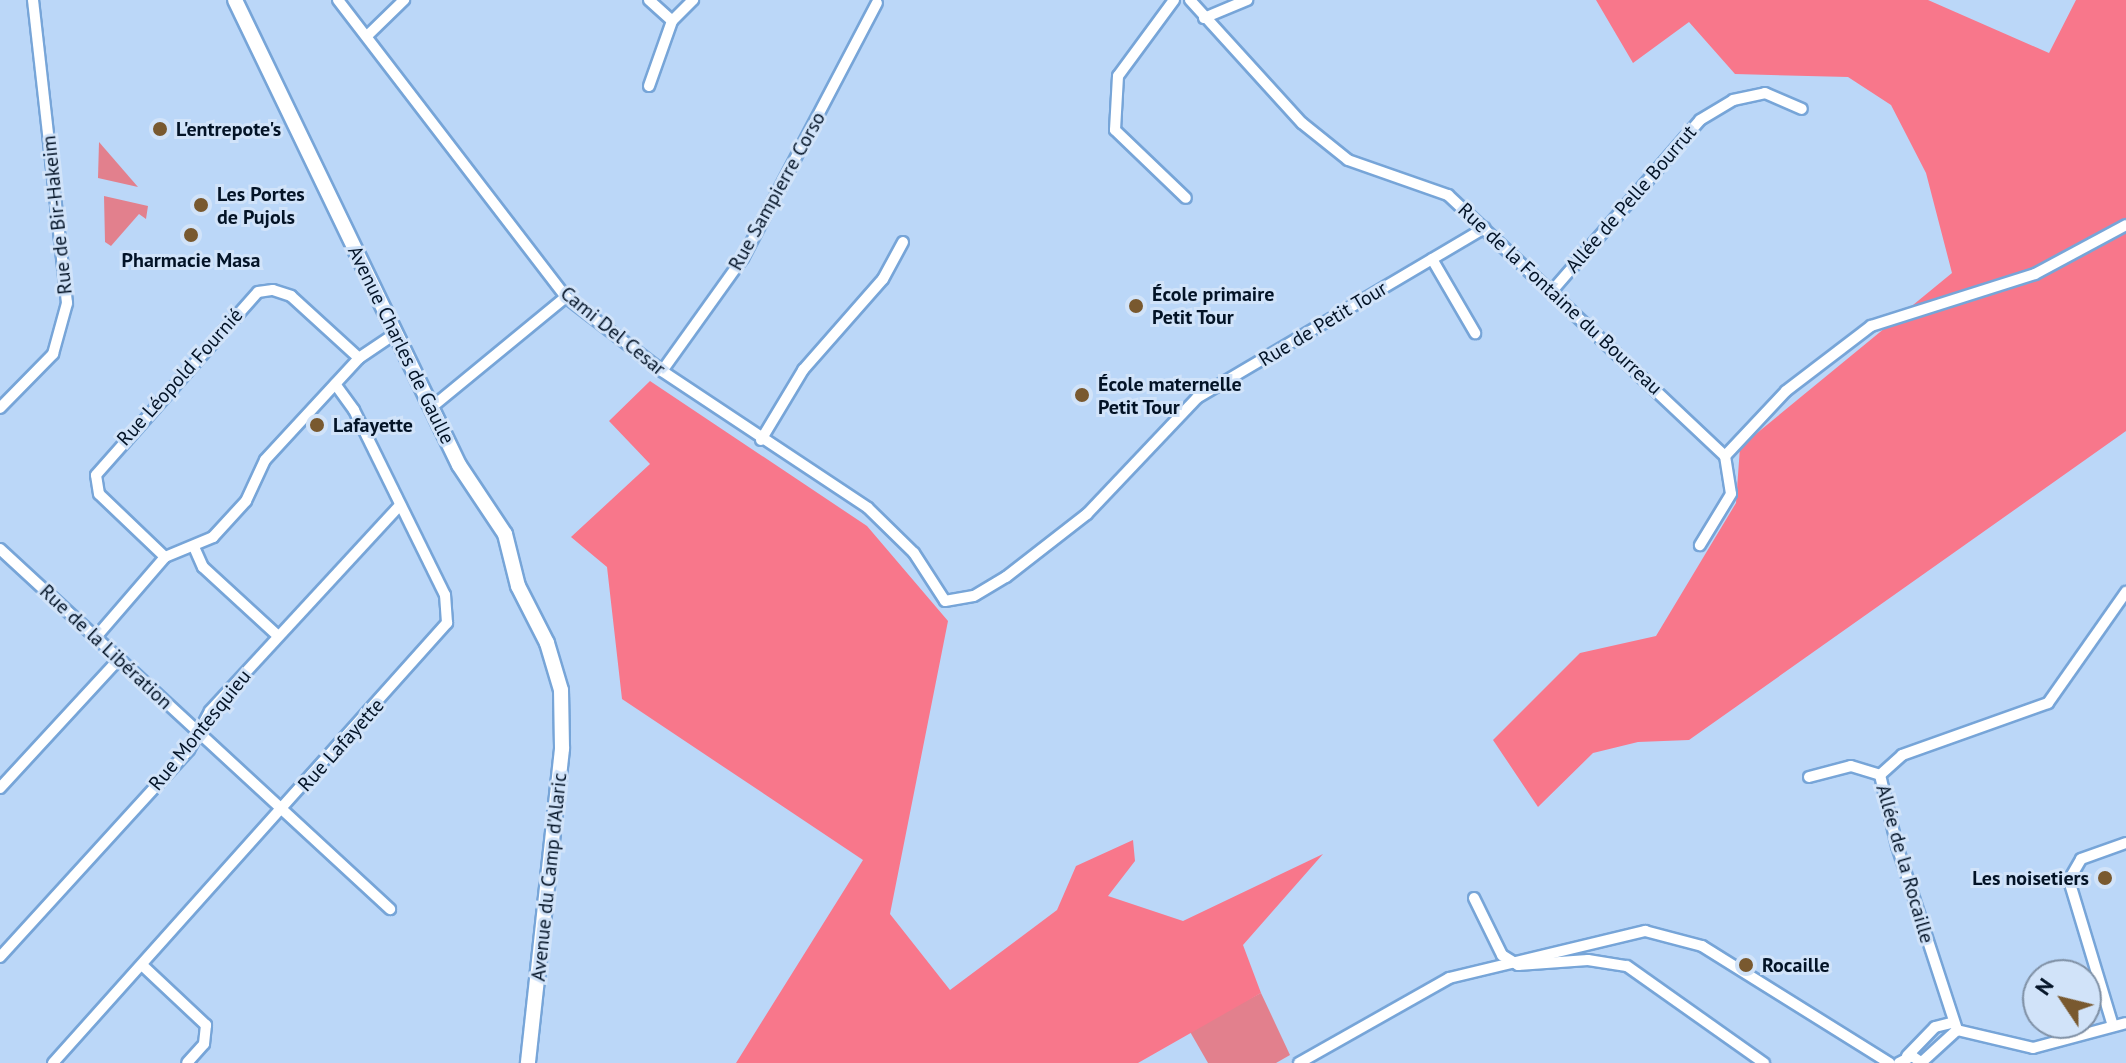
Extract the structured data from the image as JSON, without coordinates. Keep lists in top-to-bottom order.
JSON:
{
  "streets": {
    "main road": ["Avenue Charles de Gaulle", "Avenue du Camp d'Alaric"],
    "street": [
      "Rue Sampierre Corso",
      "Allée de Pelle Bourrut",
      "Rue de Bir-Hakeim",
      "Rue de la Fontaine du Bourreau",
      "Rue de Petit Tour",
      "Cami Del Cesar",
      "Rue Léopold Fournié",
      "Rue de la Libération",
      "Rue Montesquieu",
      "Rue Lafayette",
      "Allée de la Rocaille"
    ]
  },
  "crossings": [
    ["Rue Sampierre Corso", "Cami Del Cesar"],
    ["Allée de Pelle Bourrut", "Rue de la Fontaine du Bourreau"],
    ["Rue de la Fontaine du Bourreau", "Rue de Petit Tour"],
    ["Rue de Petit Tour", "Cami Del Cesar"],
    ["Avenue Charles de Gaulle", "Avenue du Camp d'Alaric"],
    ["Rue de la Libération", "Rue Montesquieu"],
    ["Rue de la Libération", "Rue Lafayette"],
    ["Rue Montesquieu", "Rue Lafayette"]
  ],
  "places": [
    "L'entrepote's",
    "Les Portes de Pujols",
    "Pharmacie Masa",
    "École primaire Petit Tour",
    "École maternelle Petit Tour",
    "Lafayette",
    "Les noisetiers",
    "Rocaille"
  ],
  "north": "top left"
}
